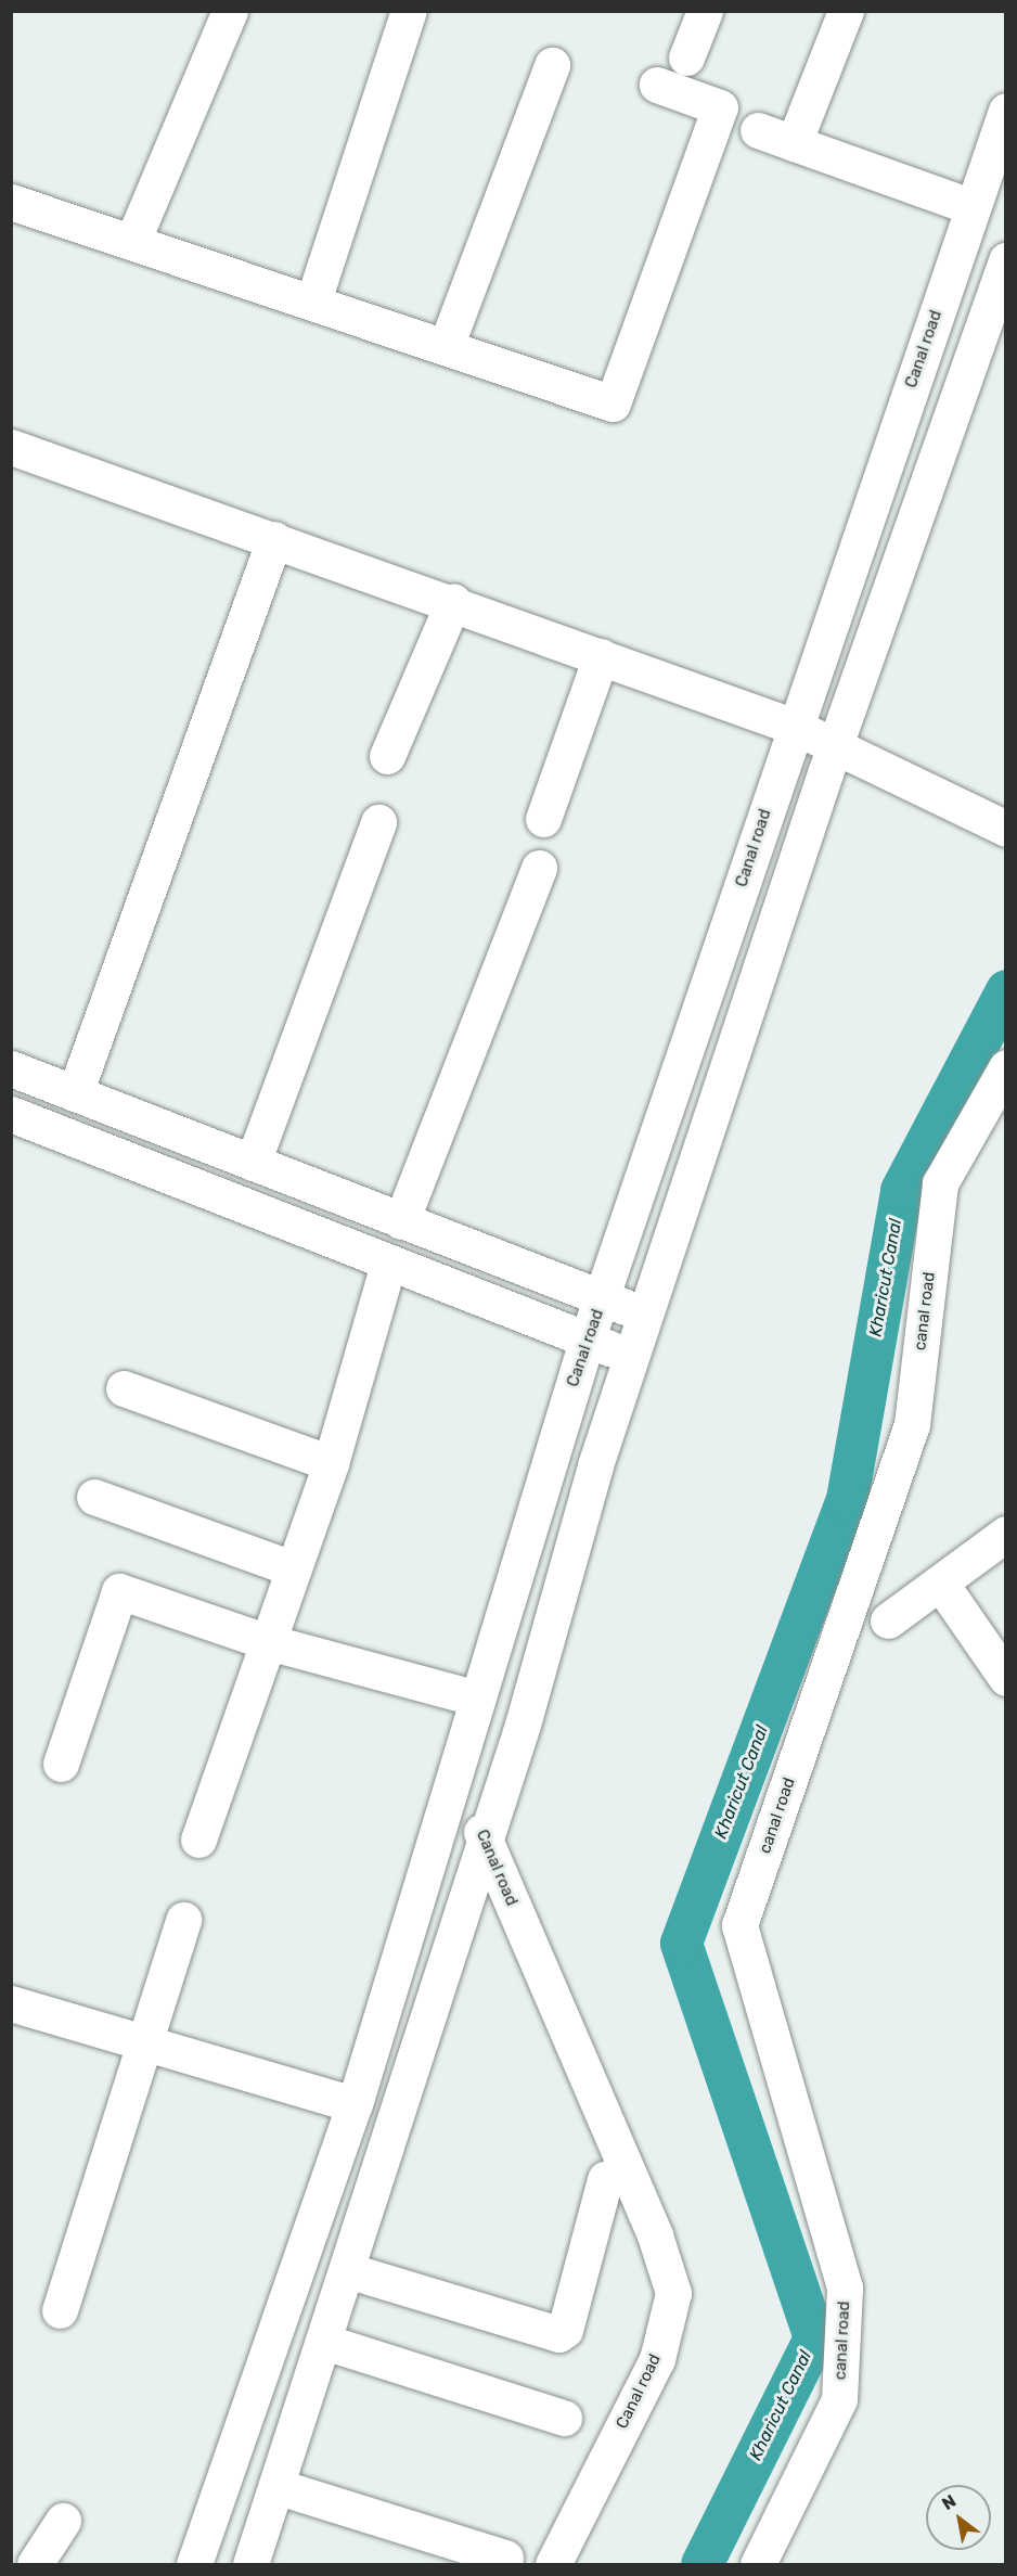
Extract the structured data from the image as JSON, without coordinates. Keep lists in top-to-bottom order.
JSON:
{
  "streets": {
    "street": ["Canal road", "canal road"]
  },
  "water": ["Kharicut Canal"],
  "north": "top left"
}
